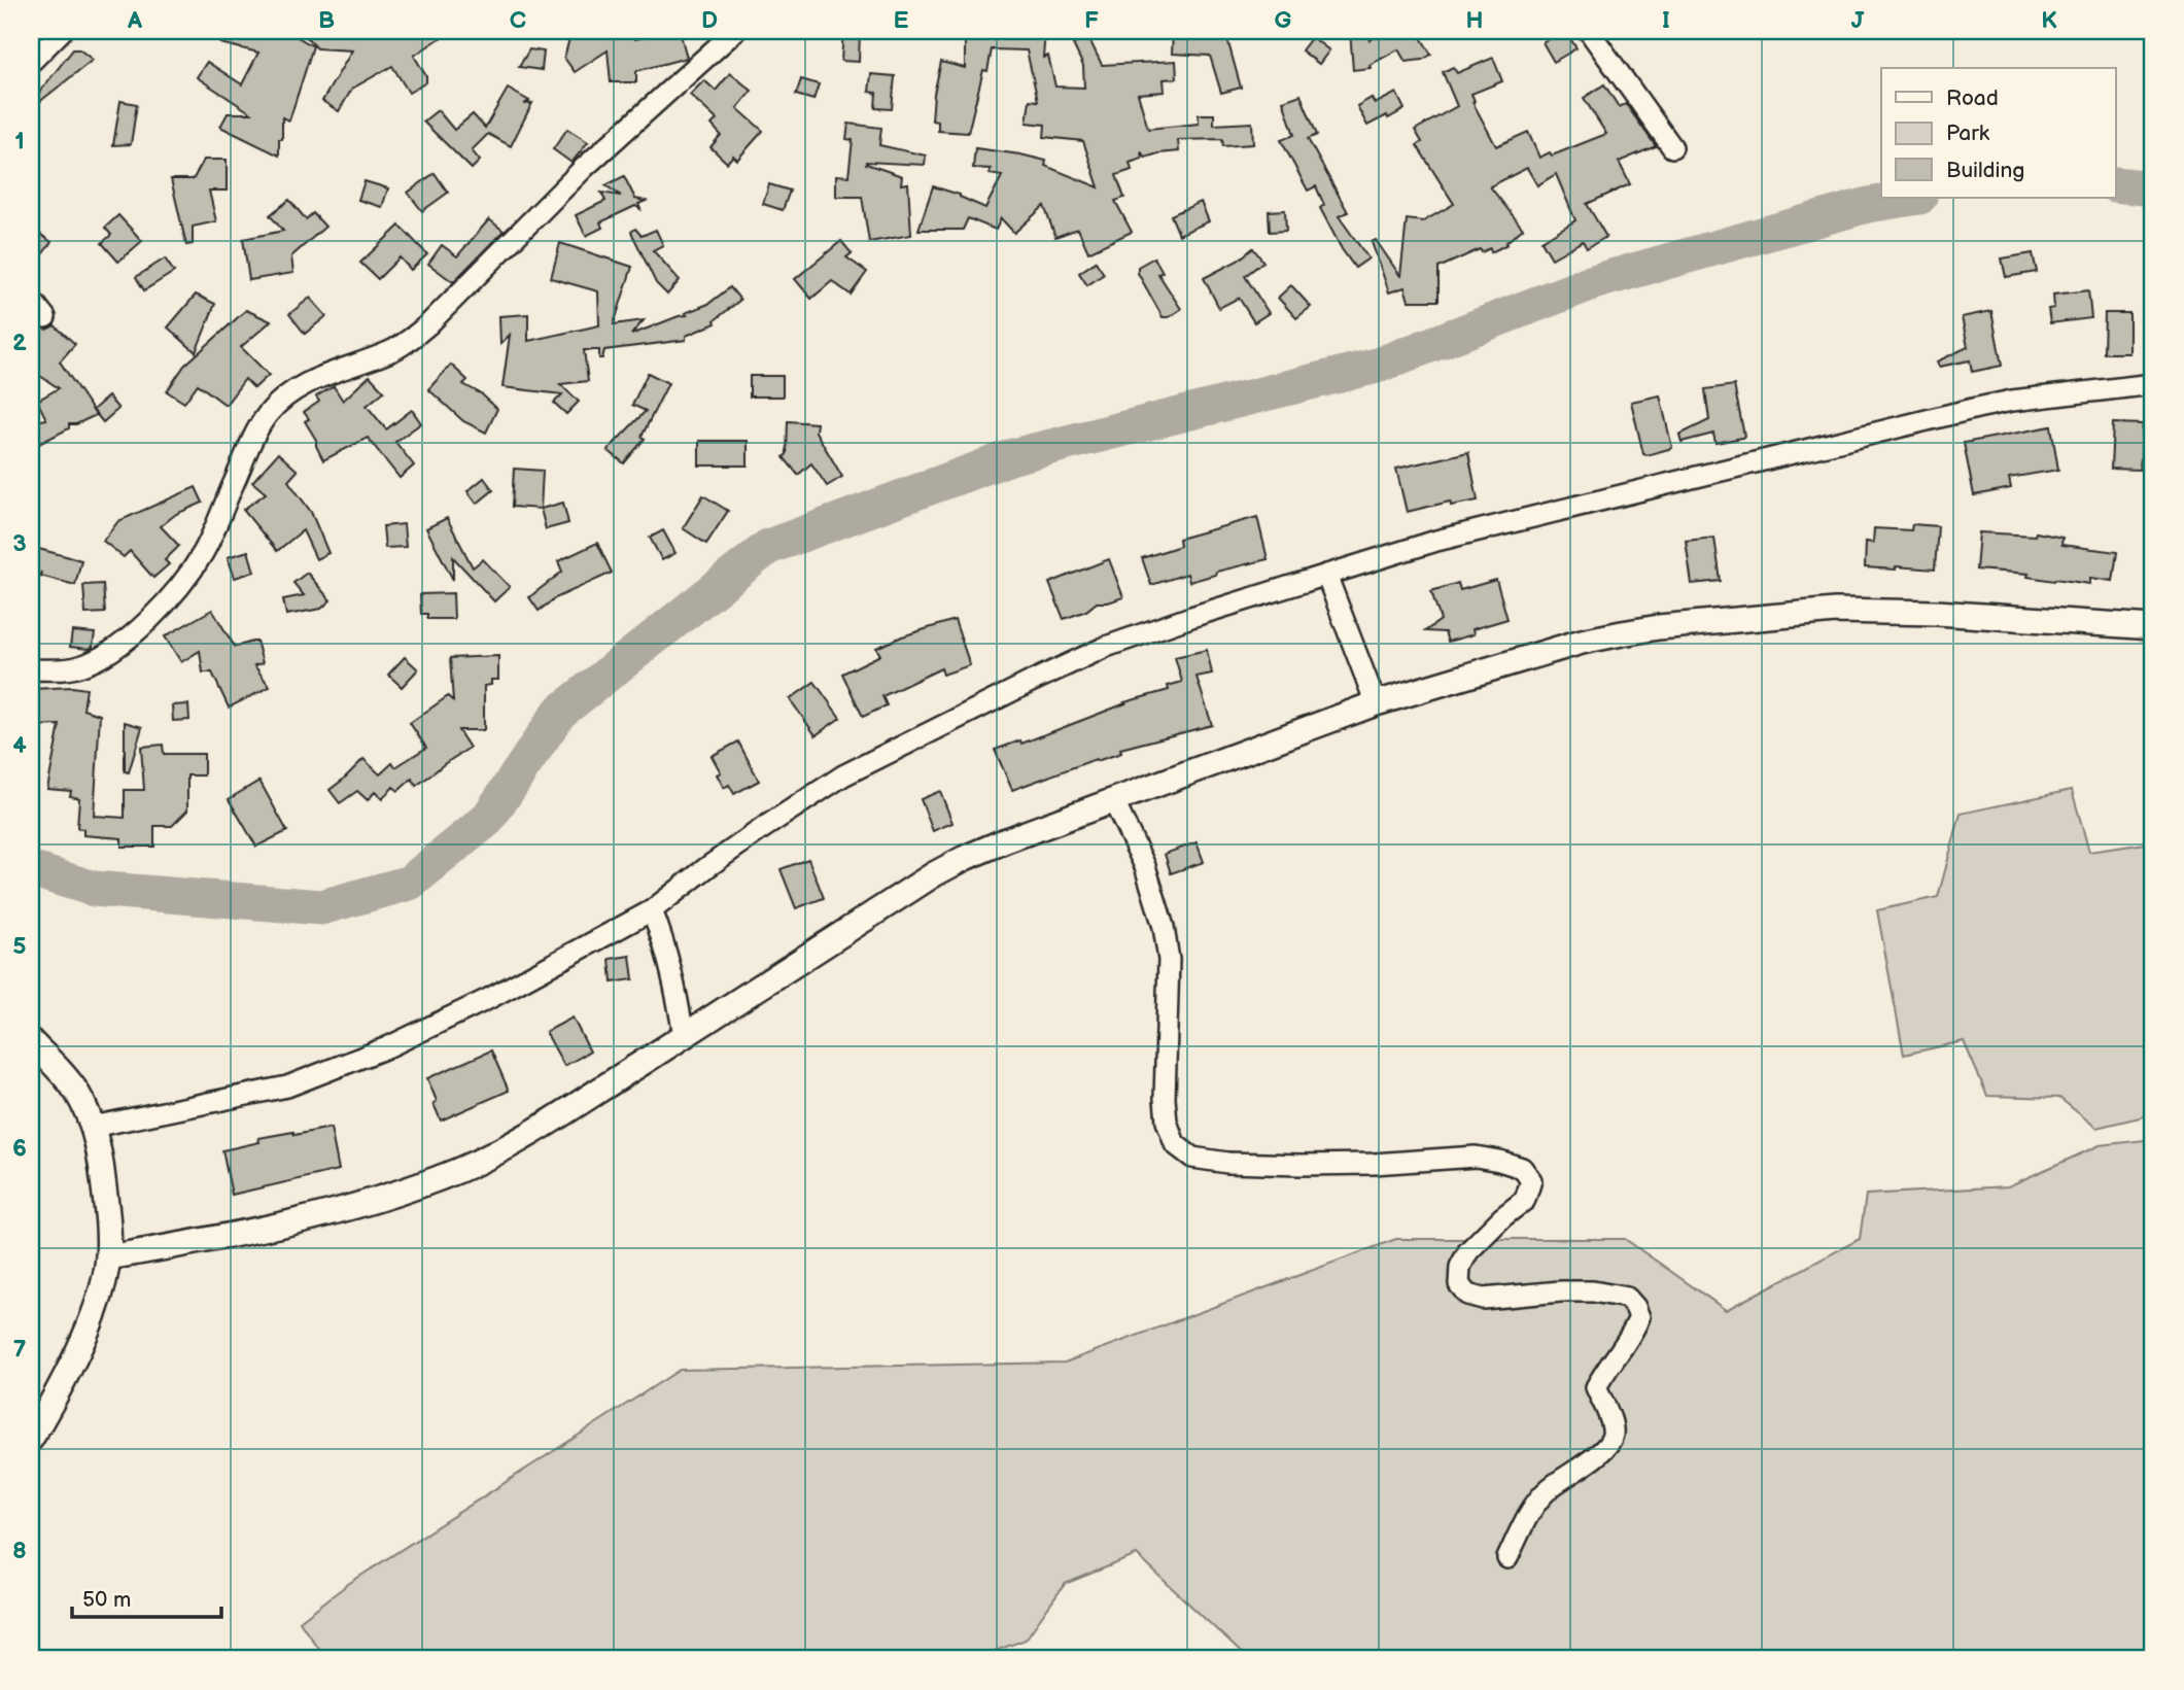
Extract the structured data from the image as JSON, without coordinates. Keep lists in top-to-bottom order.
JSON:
{
  "legend": ["Road", "Park", "Building"],
  "scale_bar": "50 m",
  "grid": {
    "columns": [
      "A",
      "B",
      "C",
      "D",
      "E",
      "F",
      "G",
      "H",
      "I",
      "J",
      "K"
    ],
    "rows": [
      "1",
      "2",
      "3",
      "4",
      "5",
      "6",
      "7",
      "8"
    ]
  }
}
